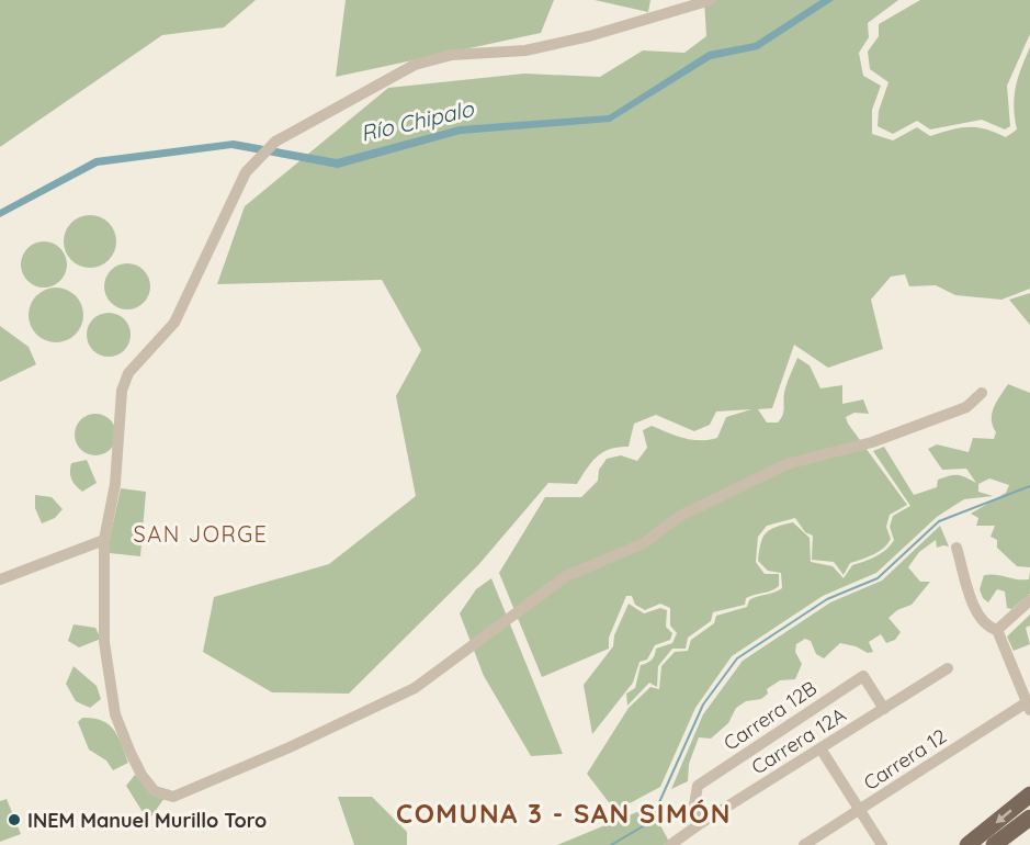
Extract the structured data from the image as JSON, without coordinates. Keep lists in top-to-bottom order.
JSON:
{
  "streets": {
    "street": ["Carrera 12B", "Carrera 12A", "Carrera 12"]
  },
  "crossings": [
    ["Carrera 12B", "Carrera 12A"]
  ],
  "districts": ["SAN JORGE", "COMUNA 3 - SAN SIMÓN"],
  "water": ["Río Chipalo"],
  "places": ["INEM Manuel Murillo Toro"]
}
